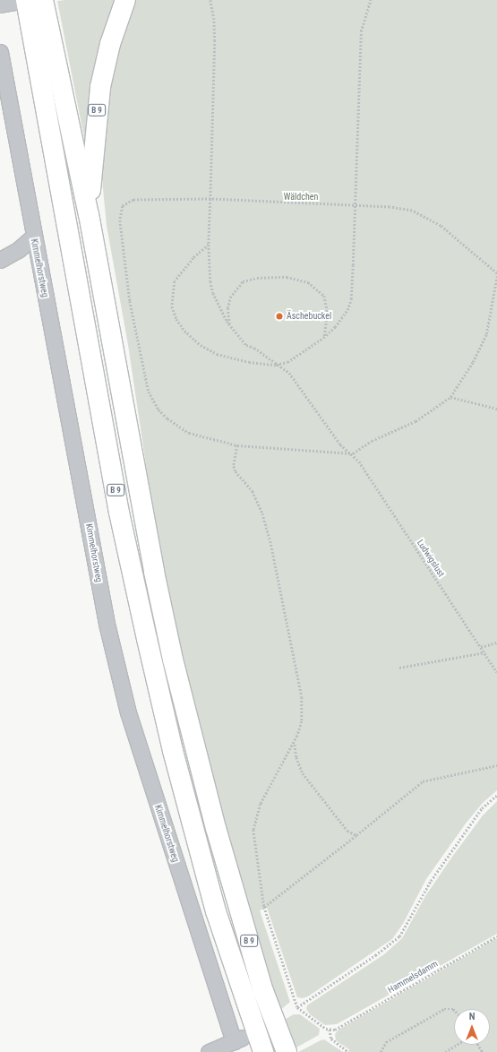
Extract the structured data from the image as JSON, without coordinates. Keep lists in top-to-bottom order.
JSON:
{
  "streets": {
    "highway": ["B 9"],
    "street": ["Kimmelhorstweg"],
    "path": ["Ludwigslust", "Hammelsdamm"]
  },
  "parks": ["Wäldchen"],
  "places": ["Äschebuckel"],
  "north": "top"
}
